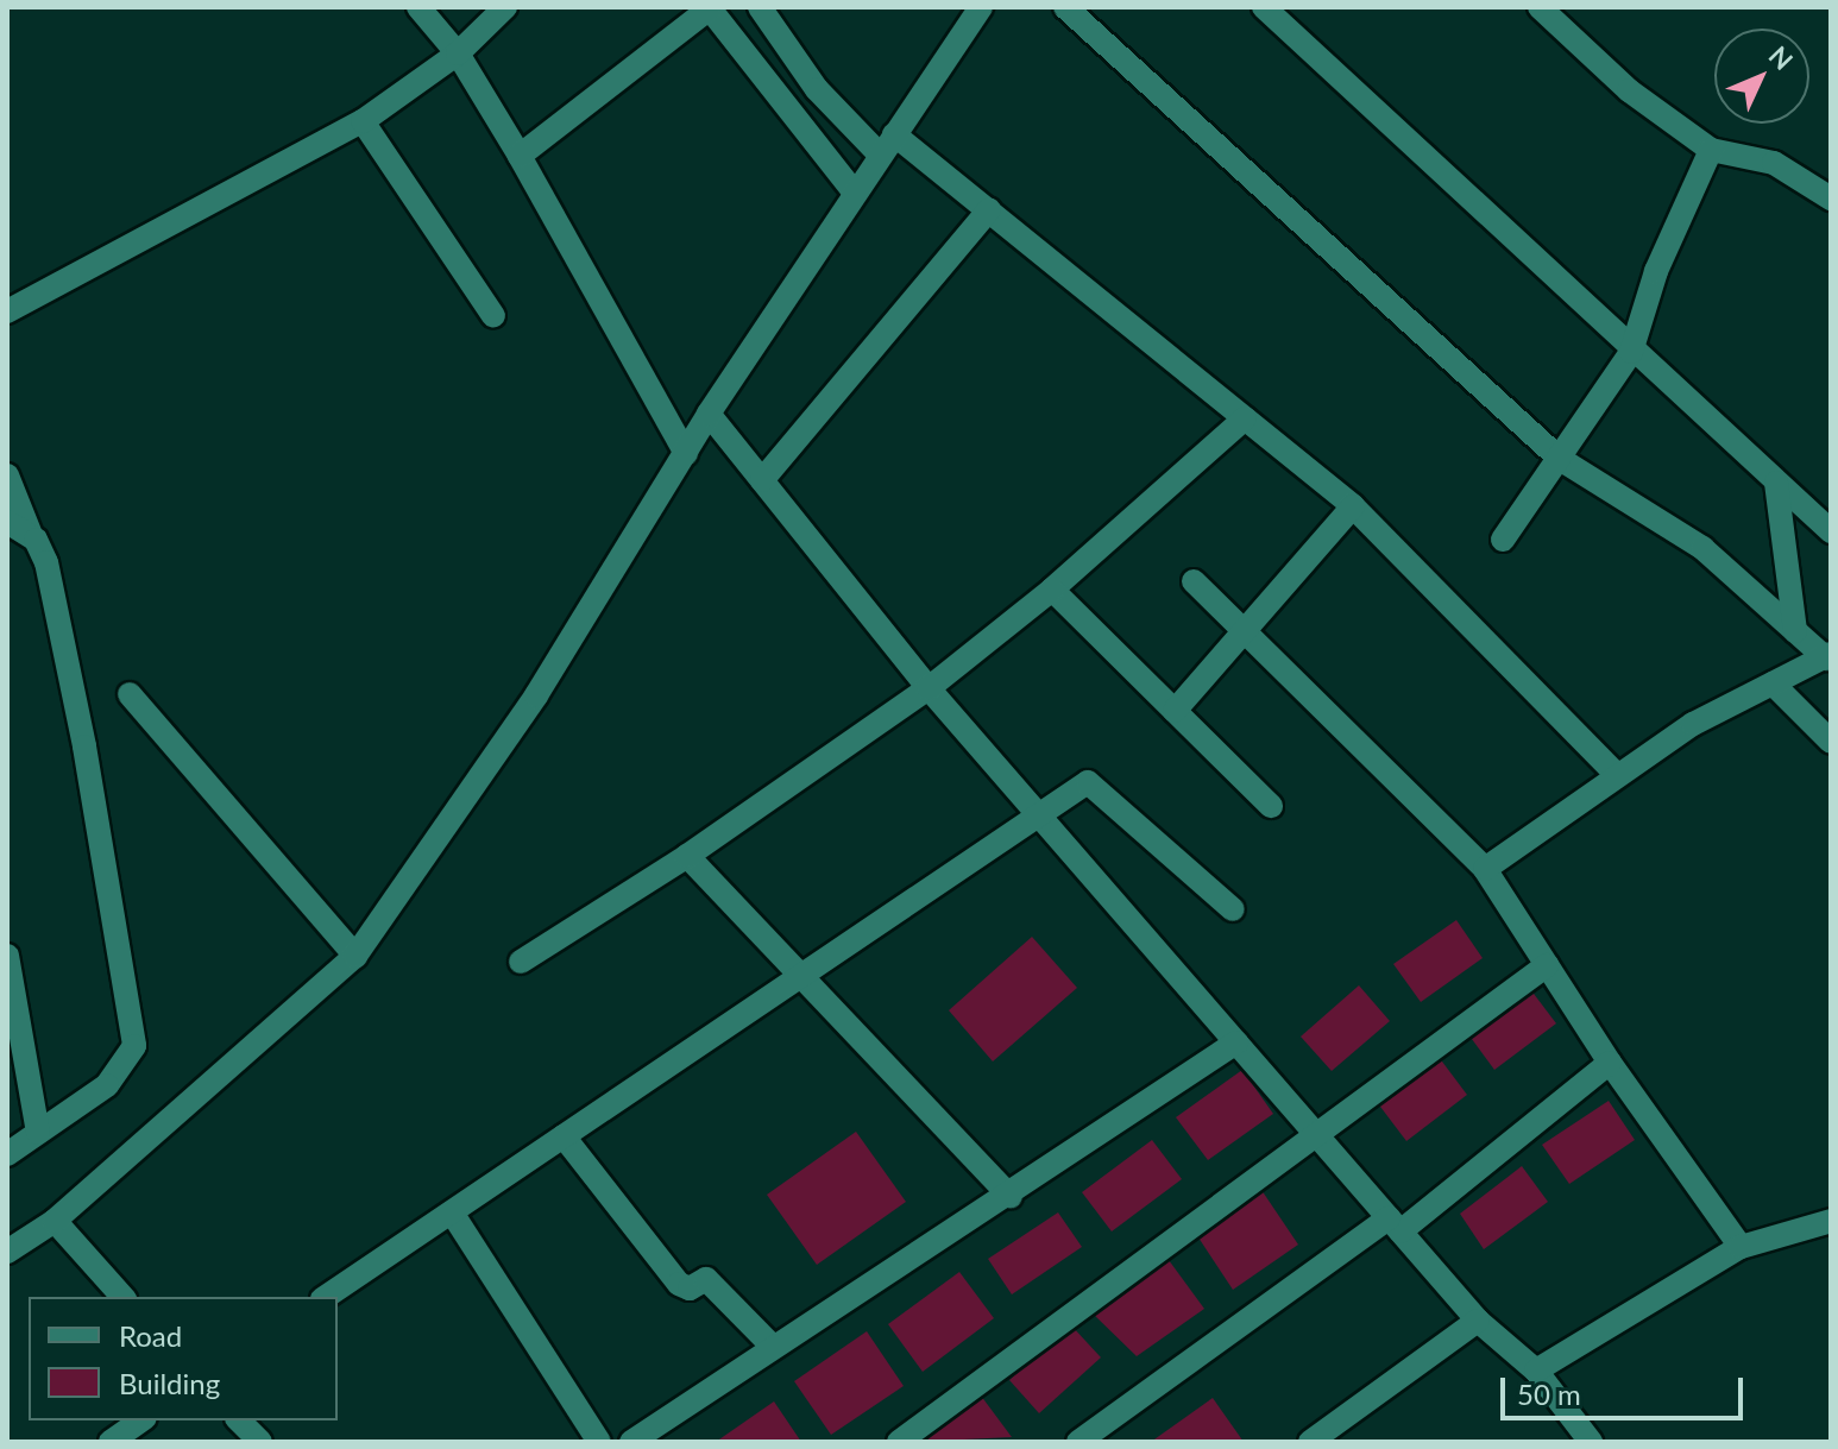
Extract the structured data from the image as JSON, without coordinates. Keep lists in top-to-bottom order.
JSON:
{
  "legend": ["Road", "Building"],
  "scale_bar": "50 m",
  "north": "top right"
}
